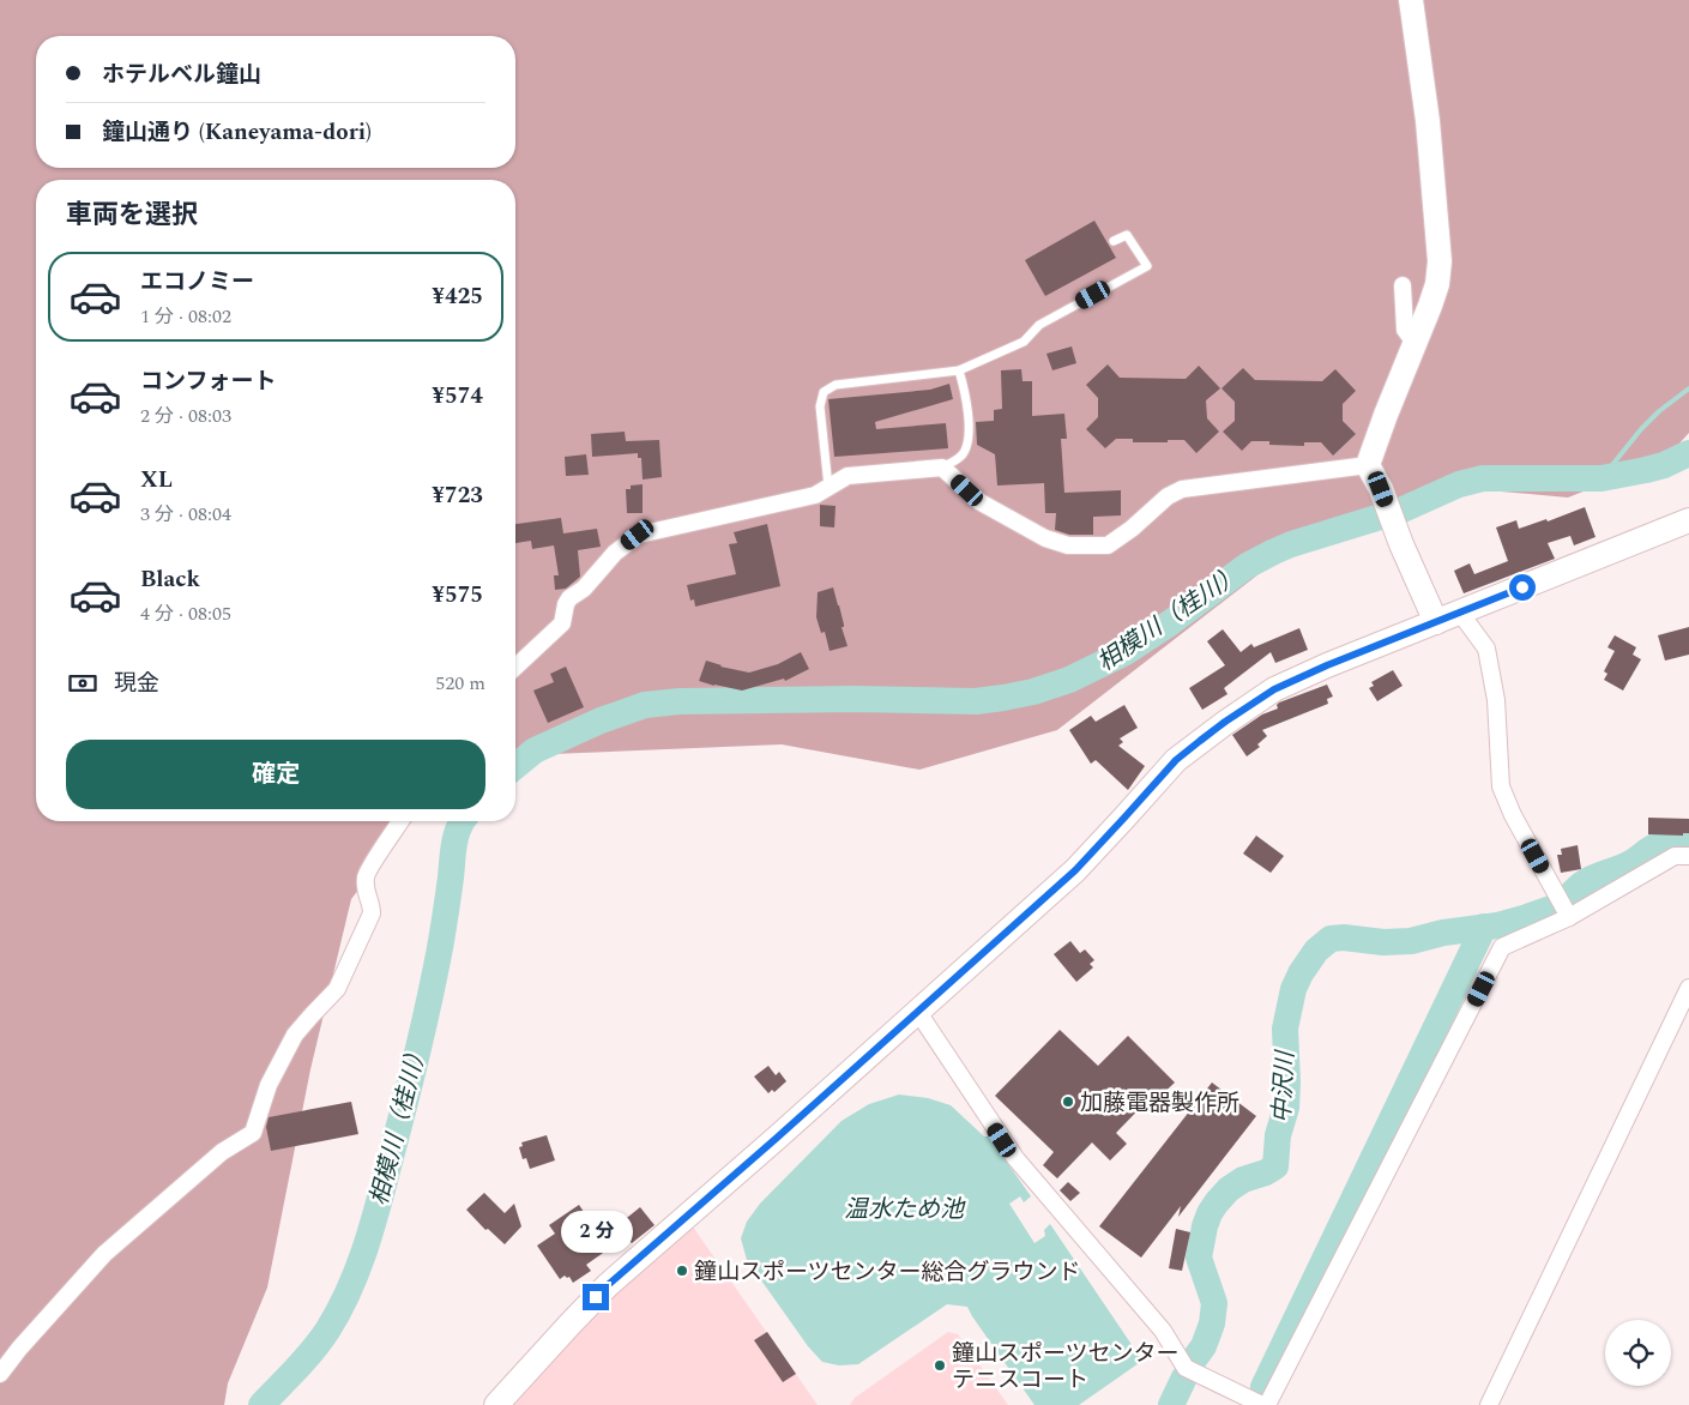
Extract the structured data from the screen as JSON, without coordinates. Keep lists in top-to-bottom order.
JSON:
{
  "water": ["相模川（桂川）", "中沢川", "温水ため池"],
  "places": ["加藤電器製作所", "鐘山スポーツセンター総合グラウンド", "鐘山スポーツセンター テニスコート"],
  "page": {
    "banner": ["ホテルベル鐘山", "鐘山通り (Kaneyama-dori)"],
    "heading": "車両を選択",
    "list": [
      {
        "name": "エコノミー",
        "note": "1 分 · 08:02",
        "value": "¥425"
      },
      {
        "name": "コンフォート",
        "note": "2 分 · 08:03",
        "value": "¥574"
      },
      {
        "name": "XL",
        "note": "3 分 · 08:04",
        "value": "¥723"
      },
      {
        "name": "Black",
        "note": "4 分 · 08:05",
        "value": "¥575"
      }
    ],
    "pay": ["現金", "520 m"],
    "buttons": "確定",
    "bubble": "2 分"
  }
}
